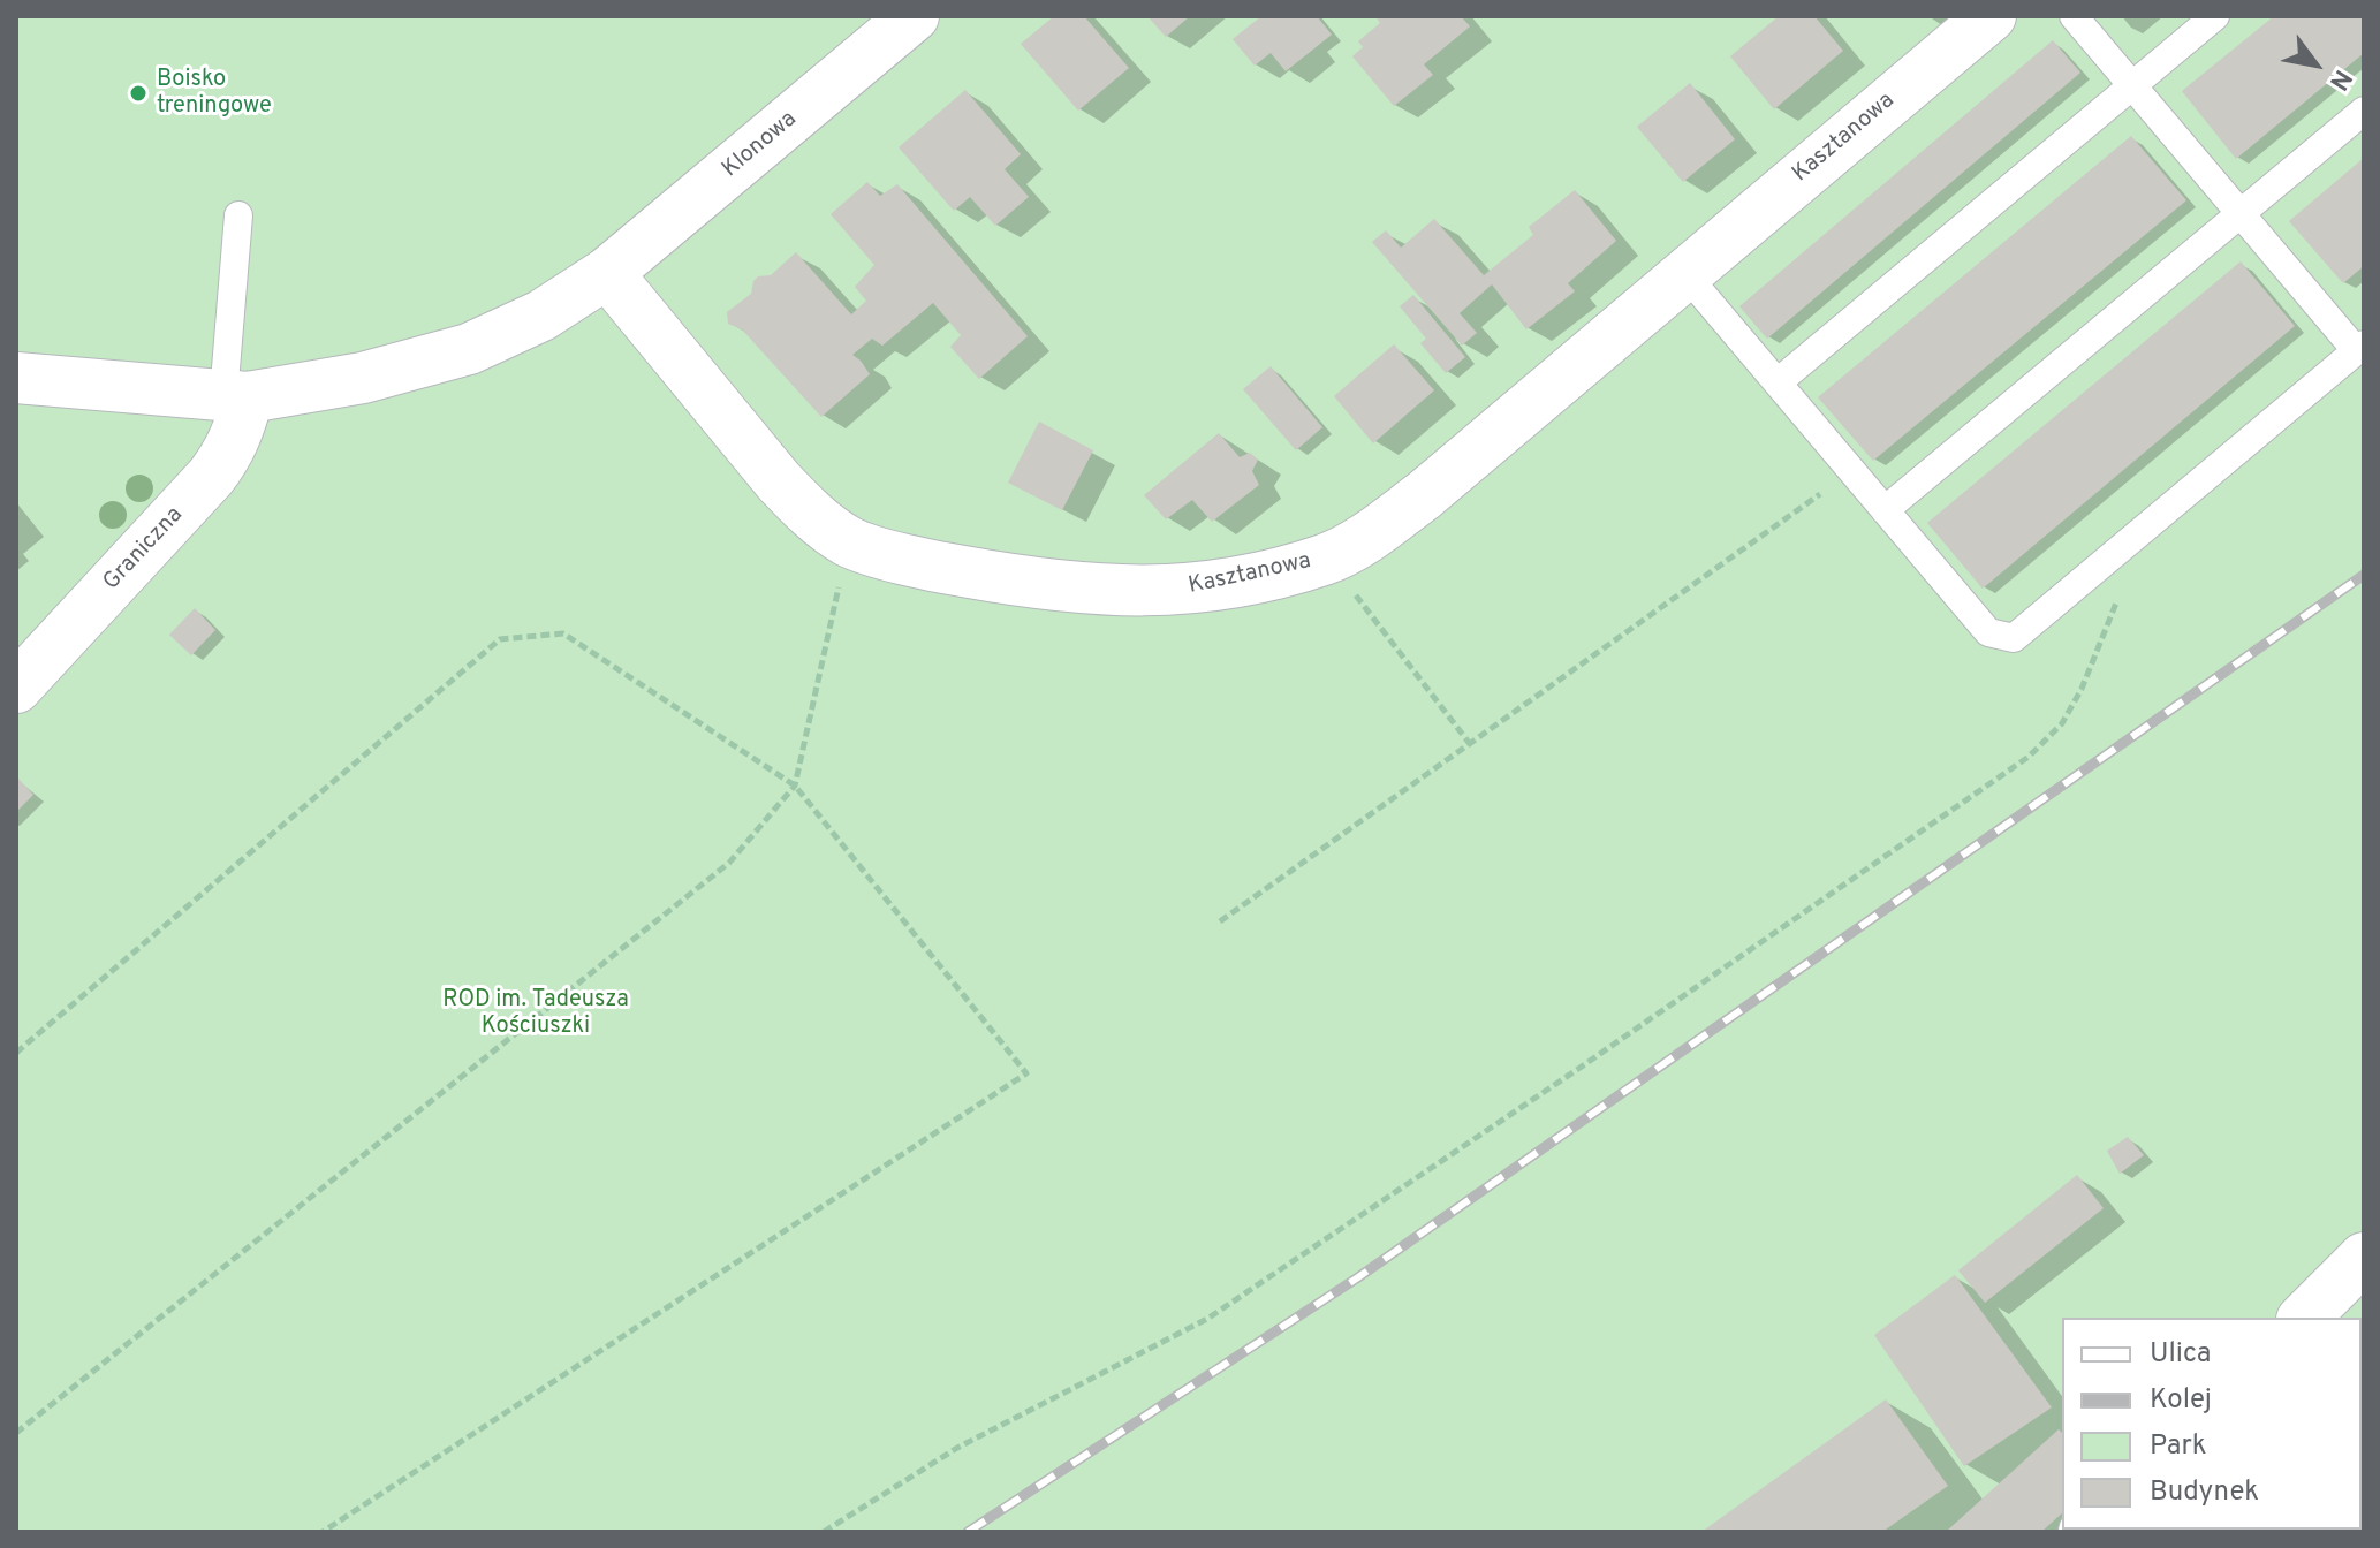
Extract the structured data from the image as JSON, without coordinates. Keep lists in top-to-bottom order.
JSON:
{
  "streets": {
    "street": ["Kasztanowa", "Klonowa", "Graniczna"]
  },
  "crossings": [
    ["Kasztanowa", "Klonowa"],
    ["Klonowa", "Graniczna"]
  ],
  "parks": ["ROD im. Tadeusza Kościuszki"],
  "places": ["Boisko treningowe"],
  "legend": [
    "Ulica",
    "Kolej",
    "Park",
    "Budynek"
  ],
  "north": "bottom right"
}
